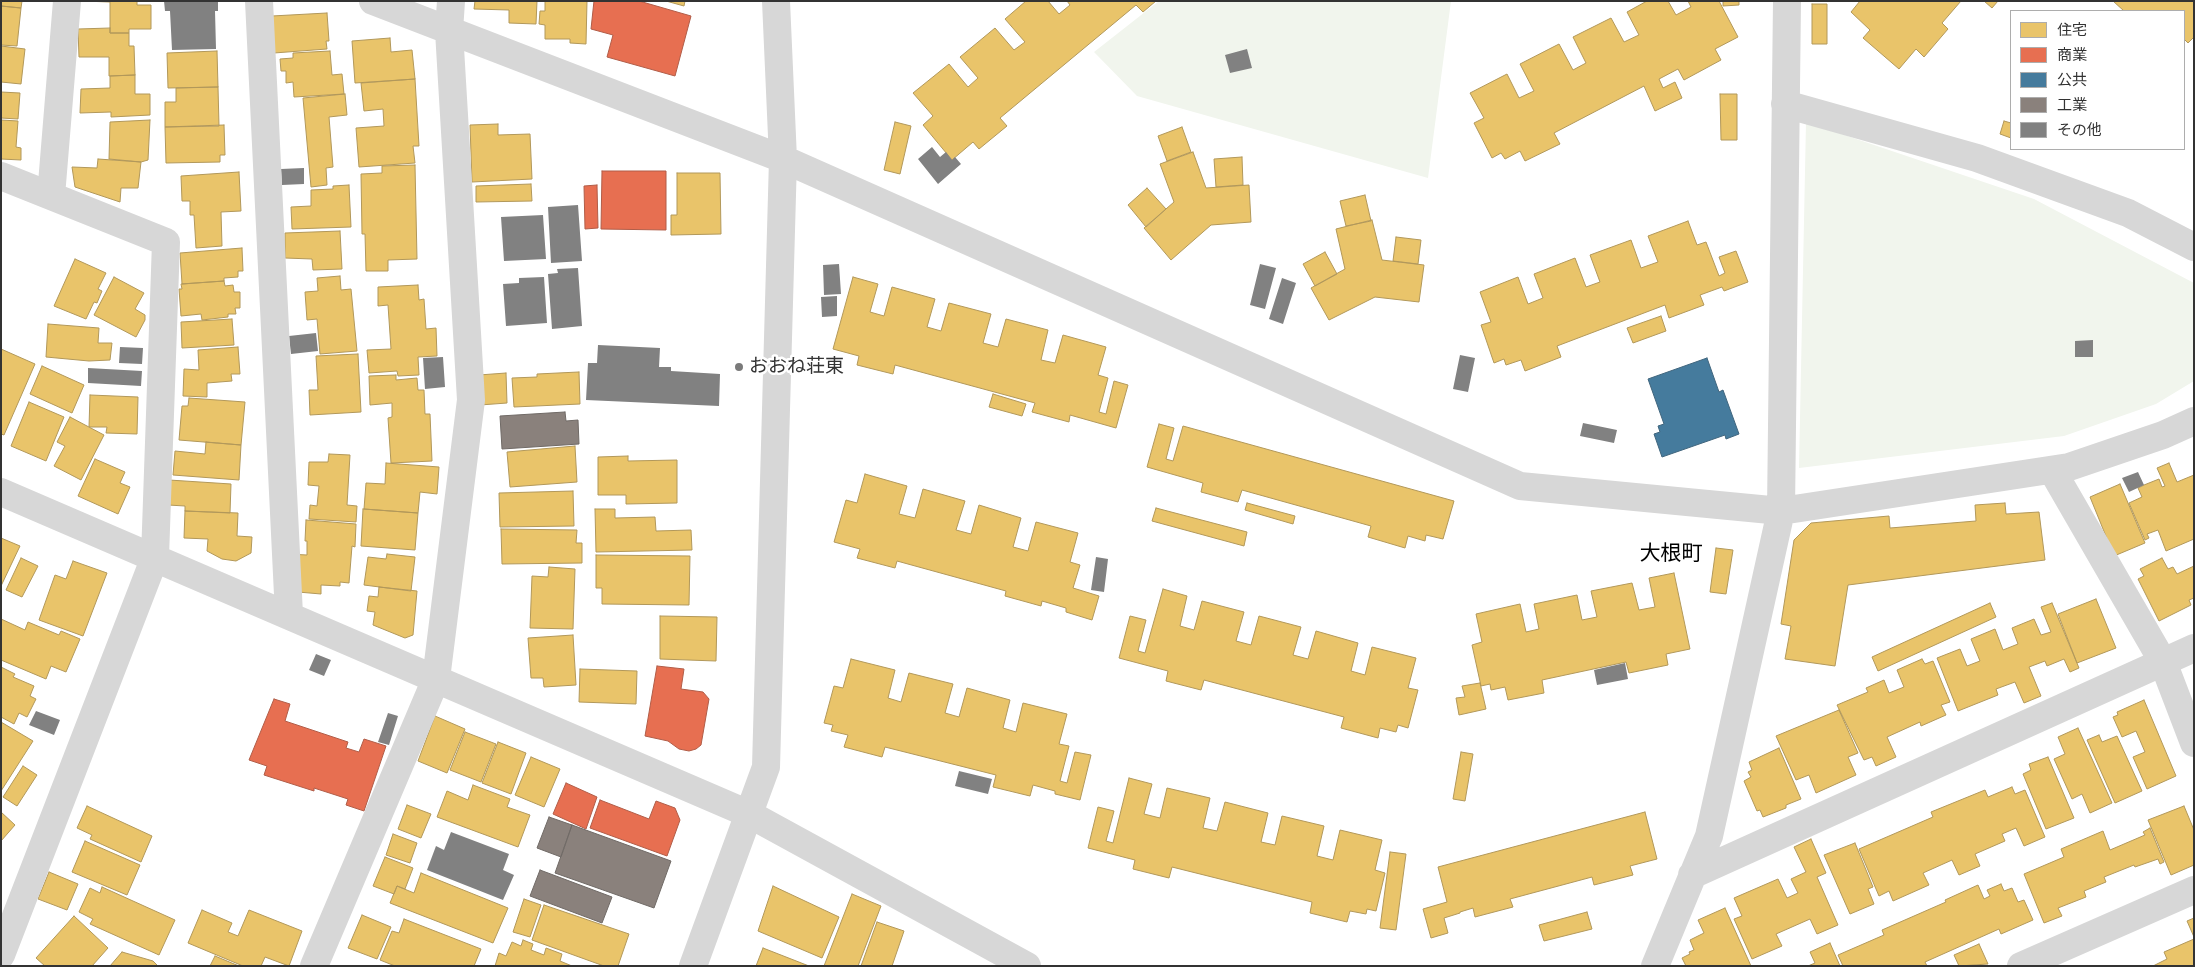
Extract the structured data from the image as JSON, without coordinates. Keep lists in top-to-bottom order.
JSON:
{
  "districts": ["大根町"],
  "places": ["おおね荘東"],
  "legend": [
    "住宅",
    "商業",
    "公共",
    "工業",
    "その他"
  ]
}
